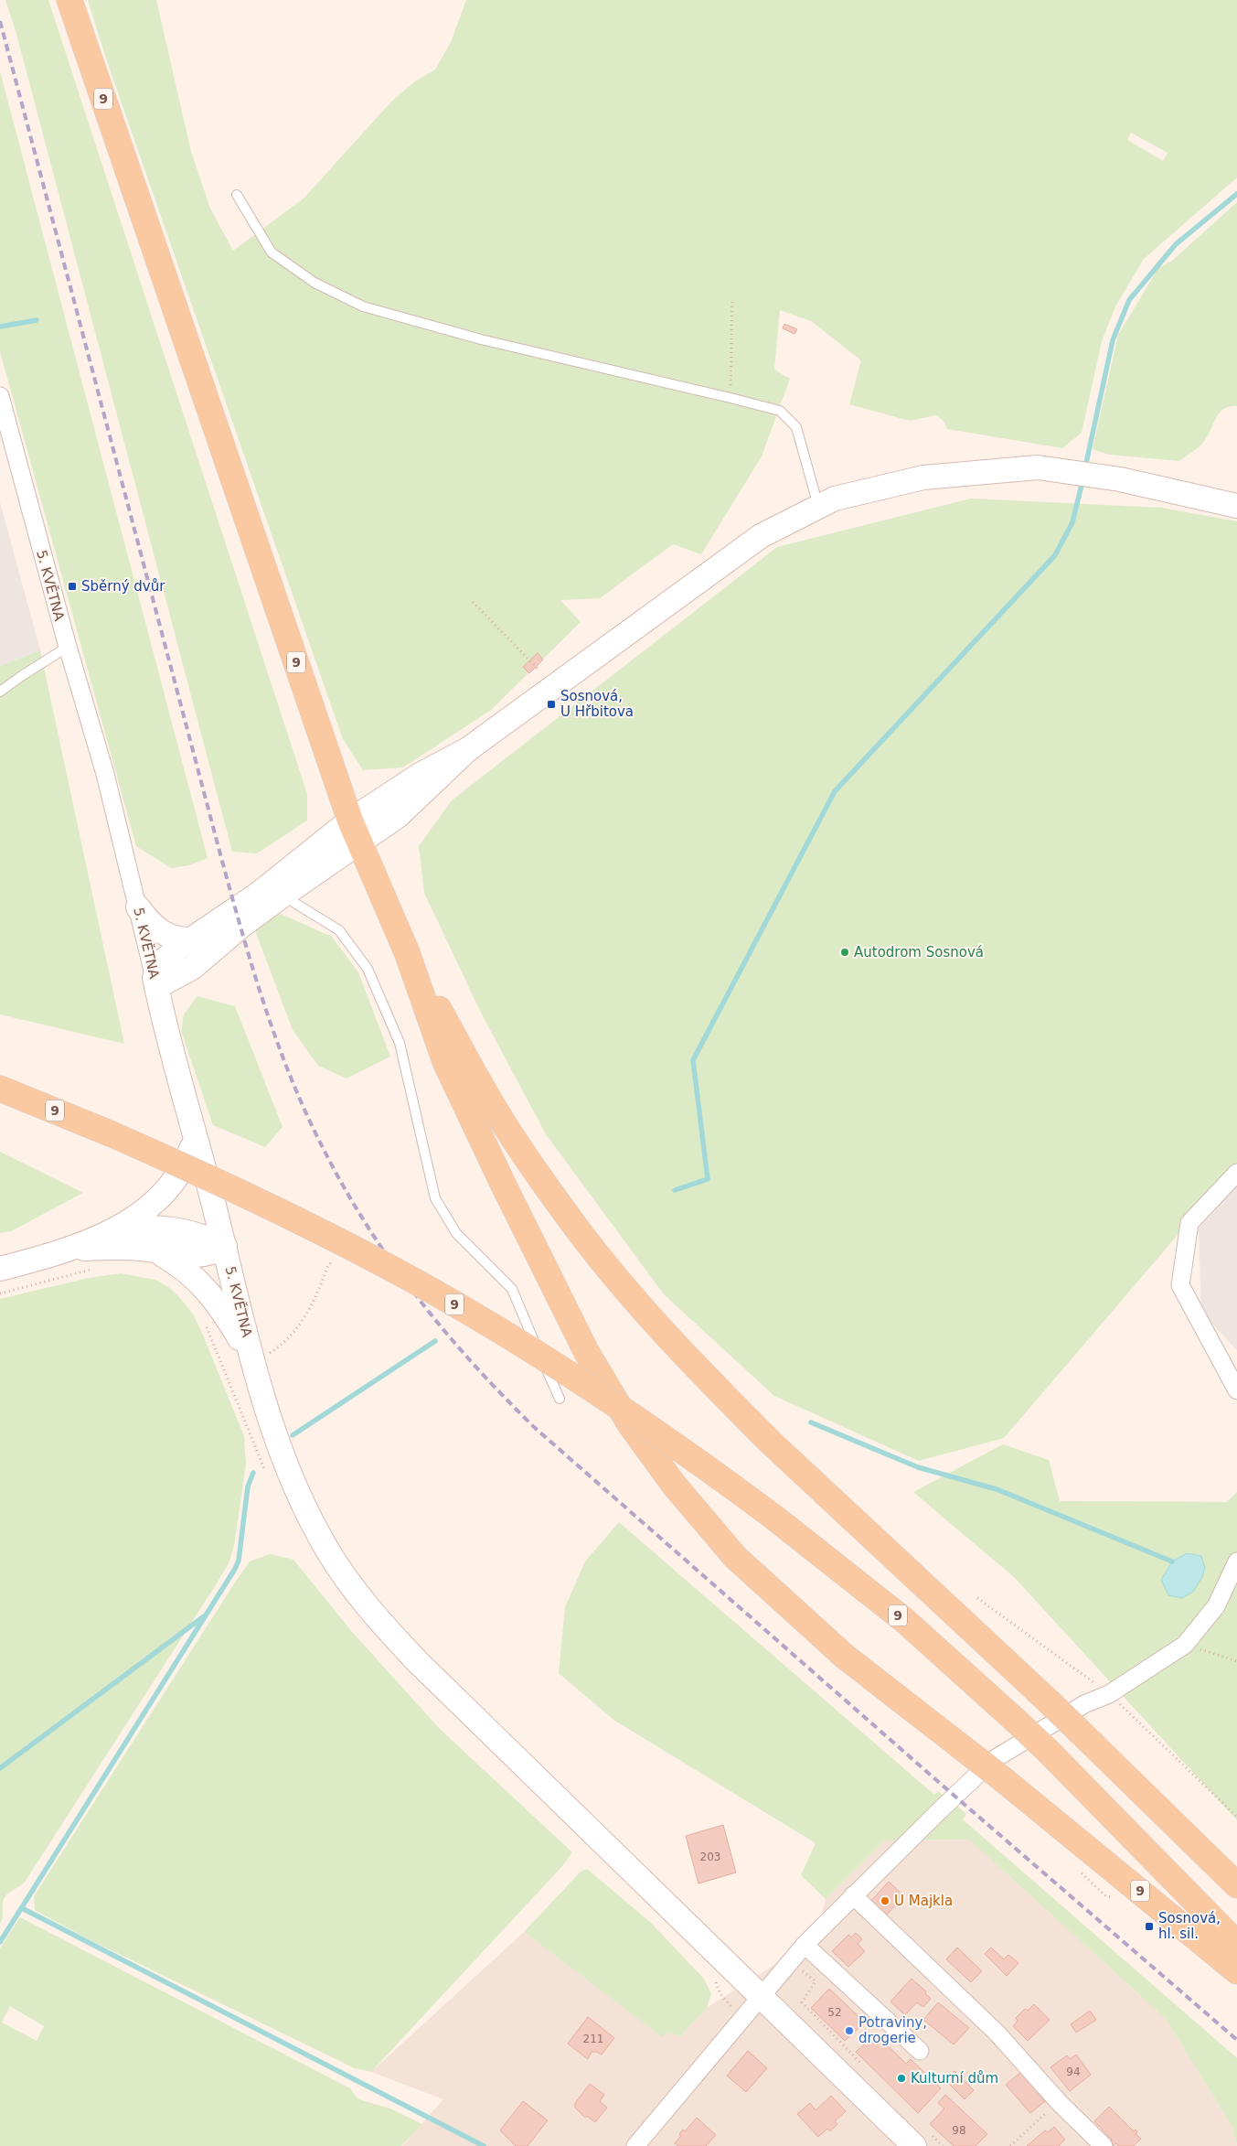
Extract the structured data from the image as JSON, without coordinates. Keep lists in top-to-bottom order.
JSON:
{
  "streets": {
    "main road": ["9"],
    "street": ["5. KVĚTNA"]
  },
  "places": {
    "transit": ["Sběrný dvůr", "Sosnová, U Hřbitova", "Sosnová, hl. sil."],
    "other": [
      "Autodrom Sosnová",
      "U Majkla",
      "Potraviny, drogerie",
      "Kulturní dům"
    ]
  },
  "house_numbers": [
    "203",
    "52",
    "211",
    "94",
    "98"
  ]
}
